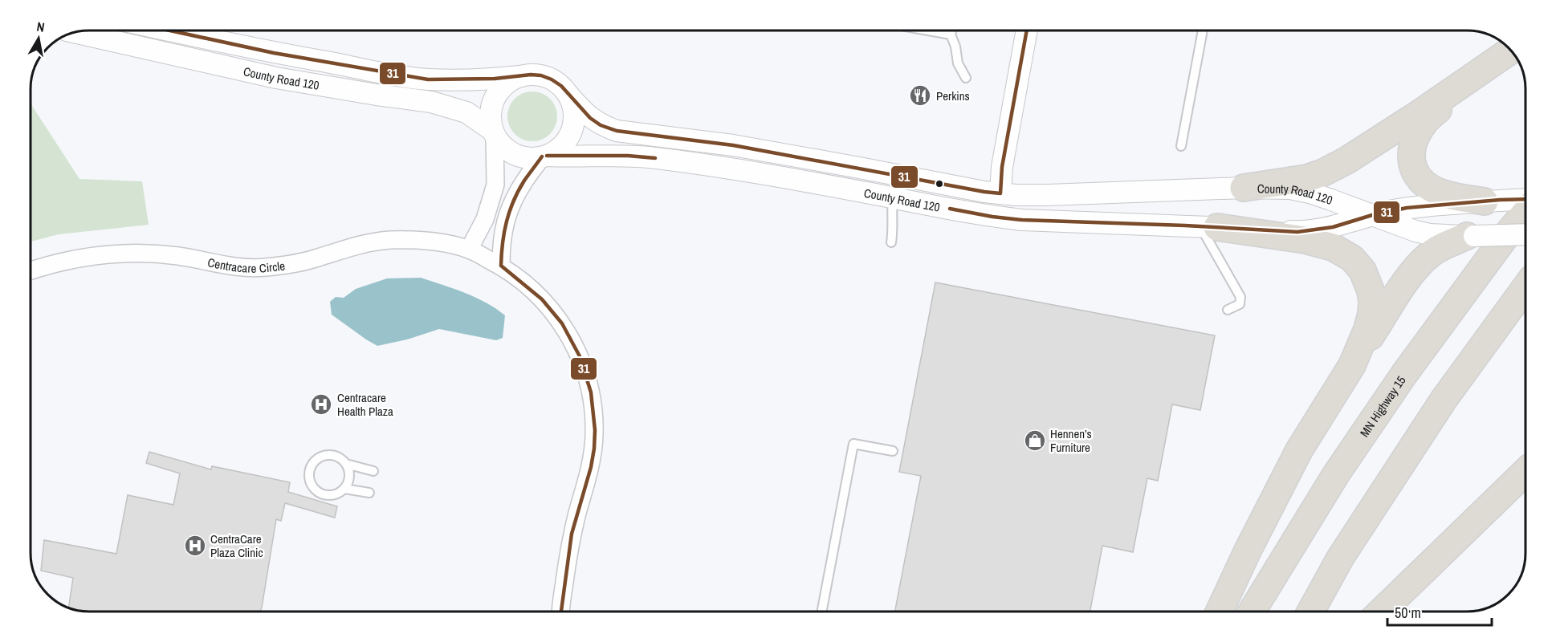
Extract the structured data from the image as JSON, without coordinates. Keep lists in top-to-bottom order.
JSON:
{
  "streets": {
    "highway": ["MN Highway 15"],
    "street": ["County Road 120", "Centracare Circle"]
  },
  "places": {
    "restaurant": ["Perkins"],
    "hospital": ["Centracare Health Plaza", "CentraCare Plaza Clinic"],
    "shop": ["Hennen’s Furniture"]
  },
  "lines": ["transit line 31"],
  "scale_bar": "50 m",
  "north": "top"
}
